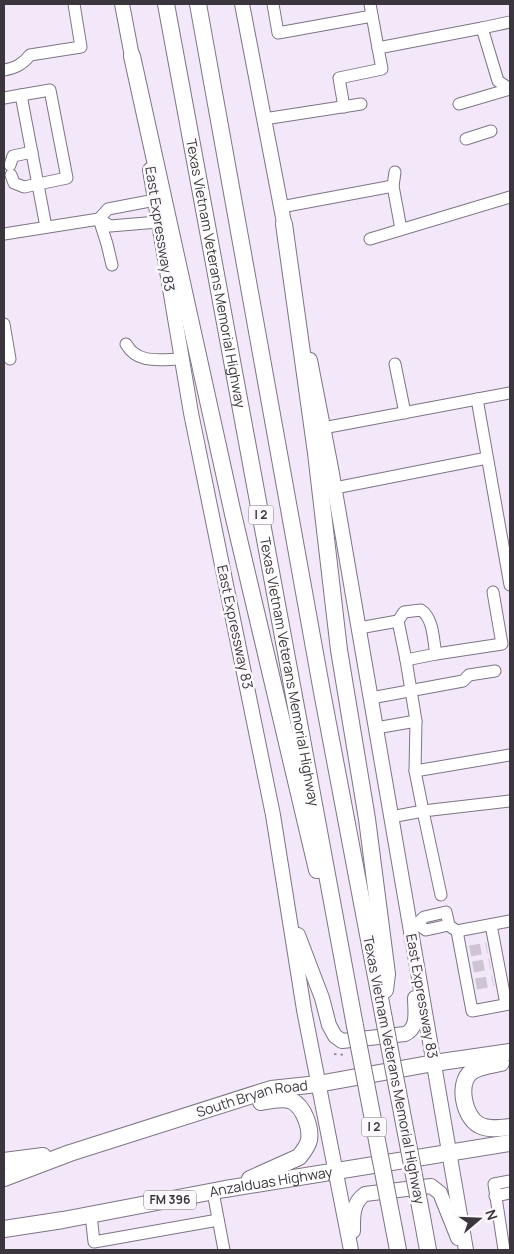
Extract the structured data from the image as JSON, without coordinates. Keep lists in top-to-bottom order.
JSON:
{
  "streets": {
    "highway": [
      "Texas Vietnam Veterans Memorial Highway",
      "I 2",
      "South Bryan Road",
      "Anzalduas Highway",
      "FM 396"
    ],
    "main road": ["East Expressway 83"]
  },
  "crossings": [
    ["East Expressway 83", "South Bryan Road"],
    ["East Expressway 83", "Anzalduas Highway"]
  ],
  "north": "right"
}
